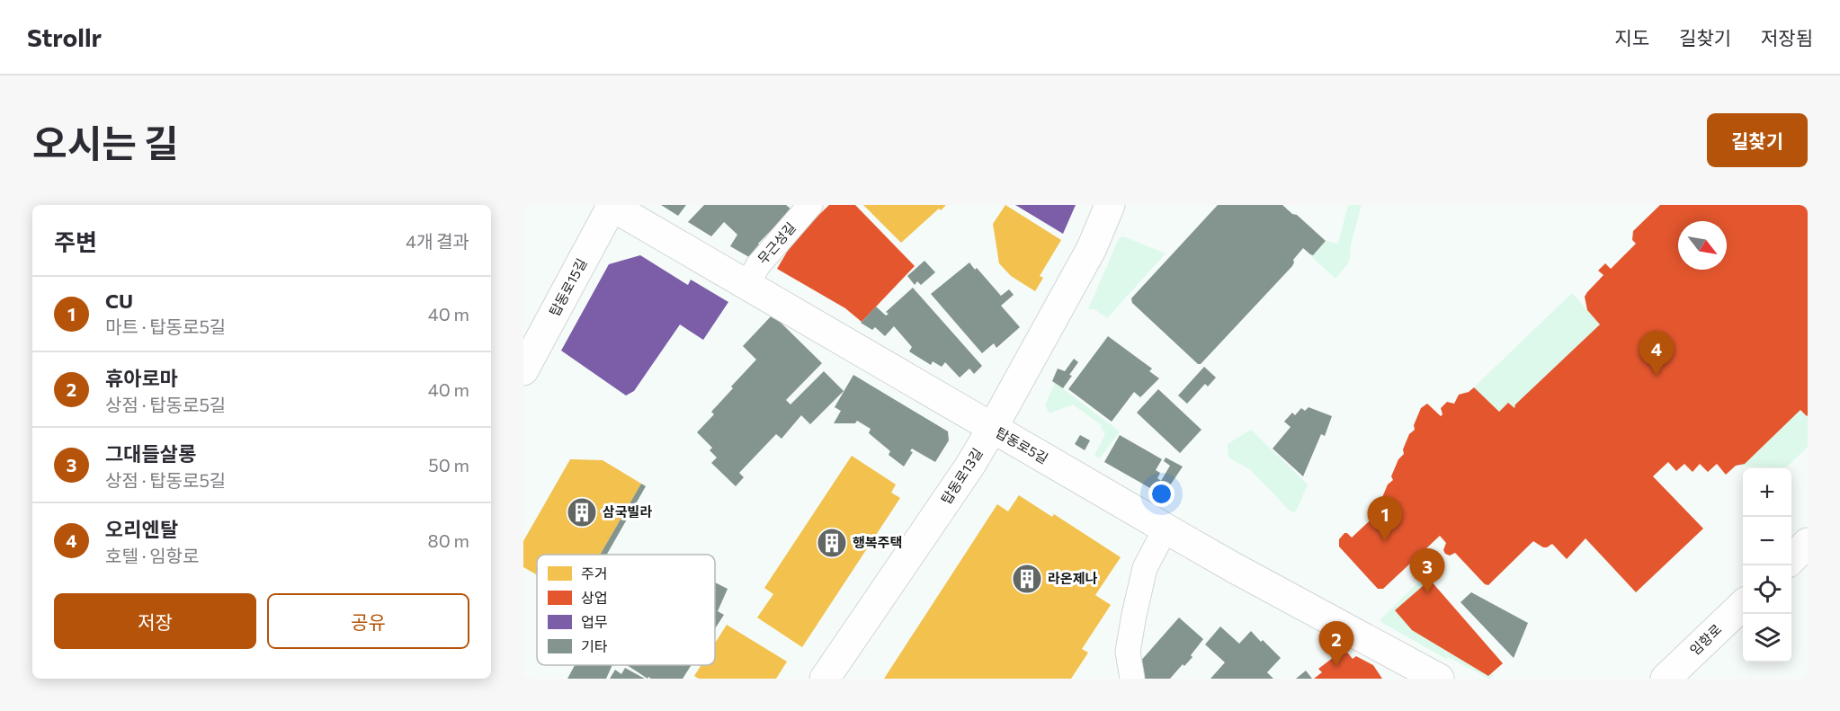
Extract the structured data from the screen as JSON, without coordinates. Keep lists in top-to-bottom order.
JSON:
{
  "streets": {
    "street": [
      "탑동로15길",
      "탑동로5길",
      "탑동로13길",
      "임항로"
    ],
    "lane": ["무근성길"]
  },
  "crossings": [
    ["무근성길", "탑동로5길"],
    ["탑동로15길", "탑동로5길"],
    ["탑동로5길", "탑동로13길"]
  ],
  "places": {
    "building": ["삼국빌라", "행복주택", "라온제나"]
  },
  "legend": [
    "주거",
    "상업",
    "업무",
    "기타"
  ],
  "north": "bottom right",
  "page": {
    "header": "Strollr",
    "nav": ["지도", "길찾기", "저장됨"],
    "title": "오시는 길",
    "buttons": [
      "길찾기",
      ["저장", "공유"]
    ],
    "heading": ["주변", "4개 결과"],
    "list": [
      {
        "mark": "1",
        "name": "CU",
        "note": "마트 · 탑동로5길",
        "value": "40 m"
      },
      {
        "mark": "2",
        "name": "휴아로마",
        "note": "상점 · 탑동로5길",
        "value": "40 m"
      },
      {
        "mark": "3",
        "name": "그대들살롱",
        "note": "상점 · 탑동로5길",
        "value": "50 m"
      },
      {
        "mark": "4",
        "name": "오리엔탈",
        "note": "호텔 · 임항로",
        "value": "80 m"
      }
    ],
    "pins": [
      "4",
      "1",
      "3",
      "2"
    ],
    "map_buttons": ["+", "−"]
  }
}
